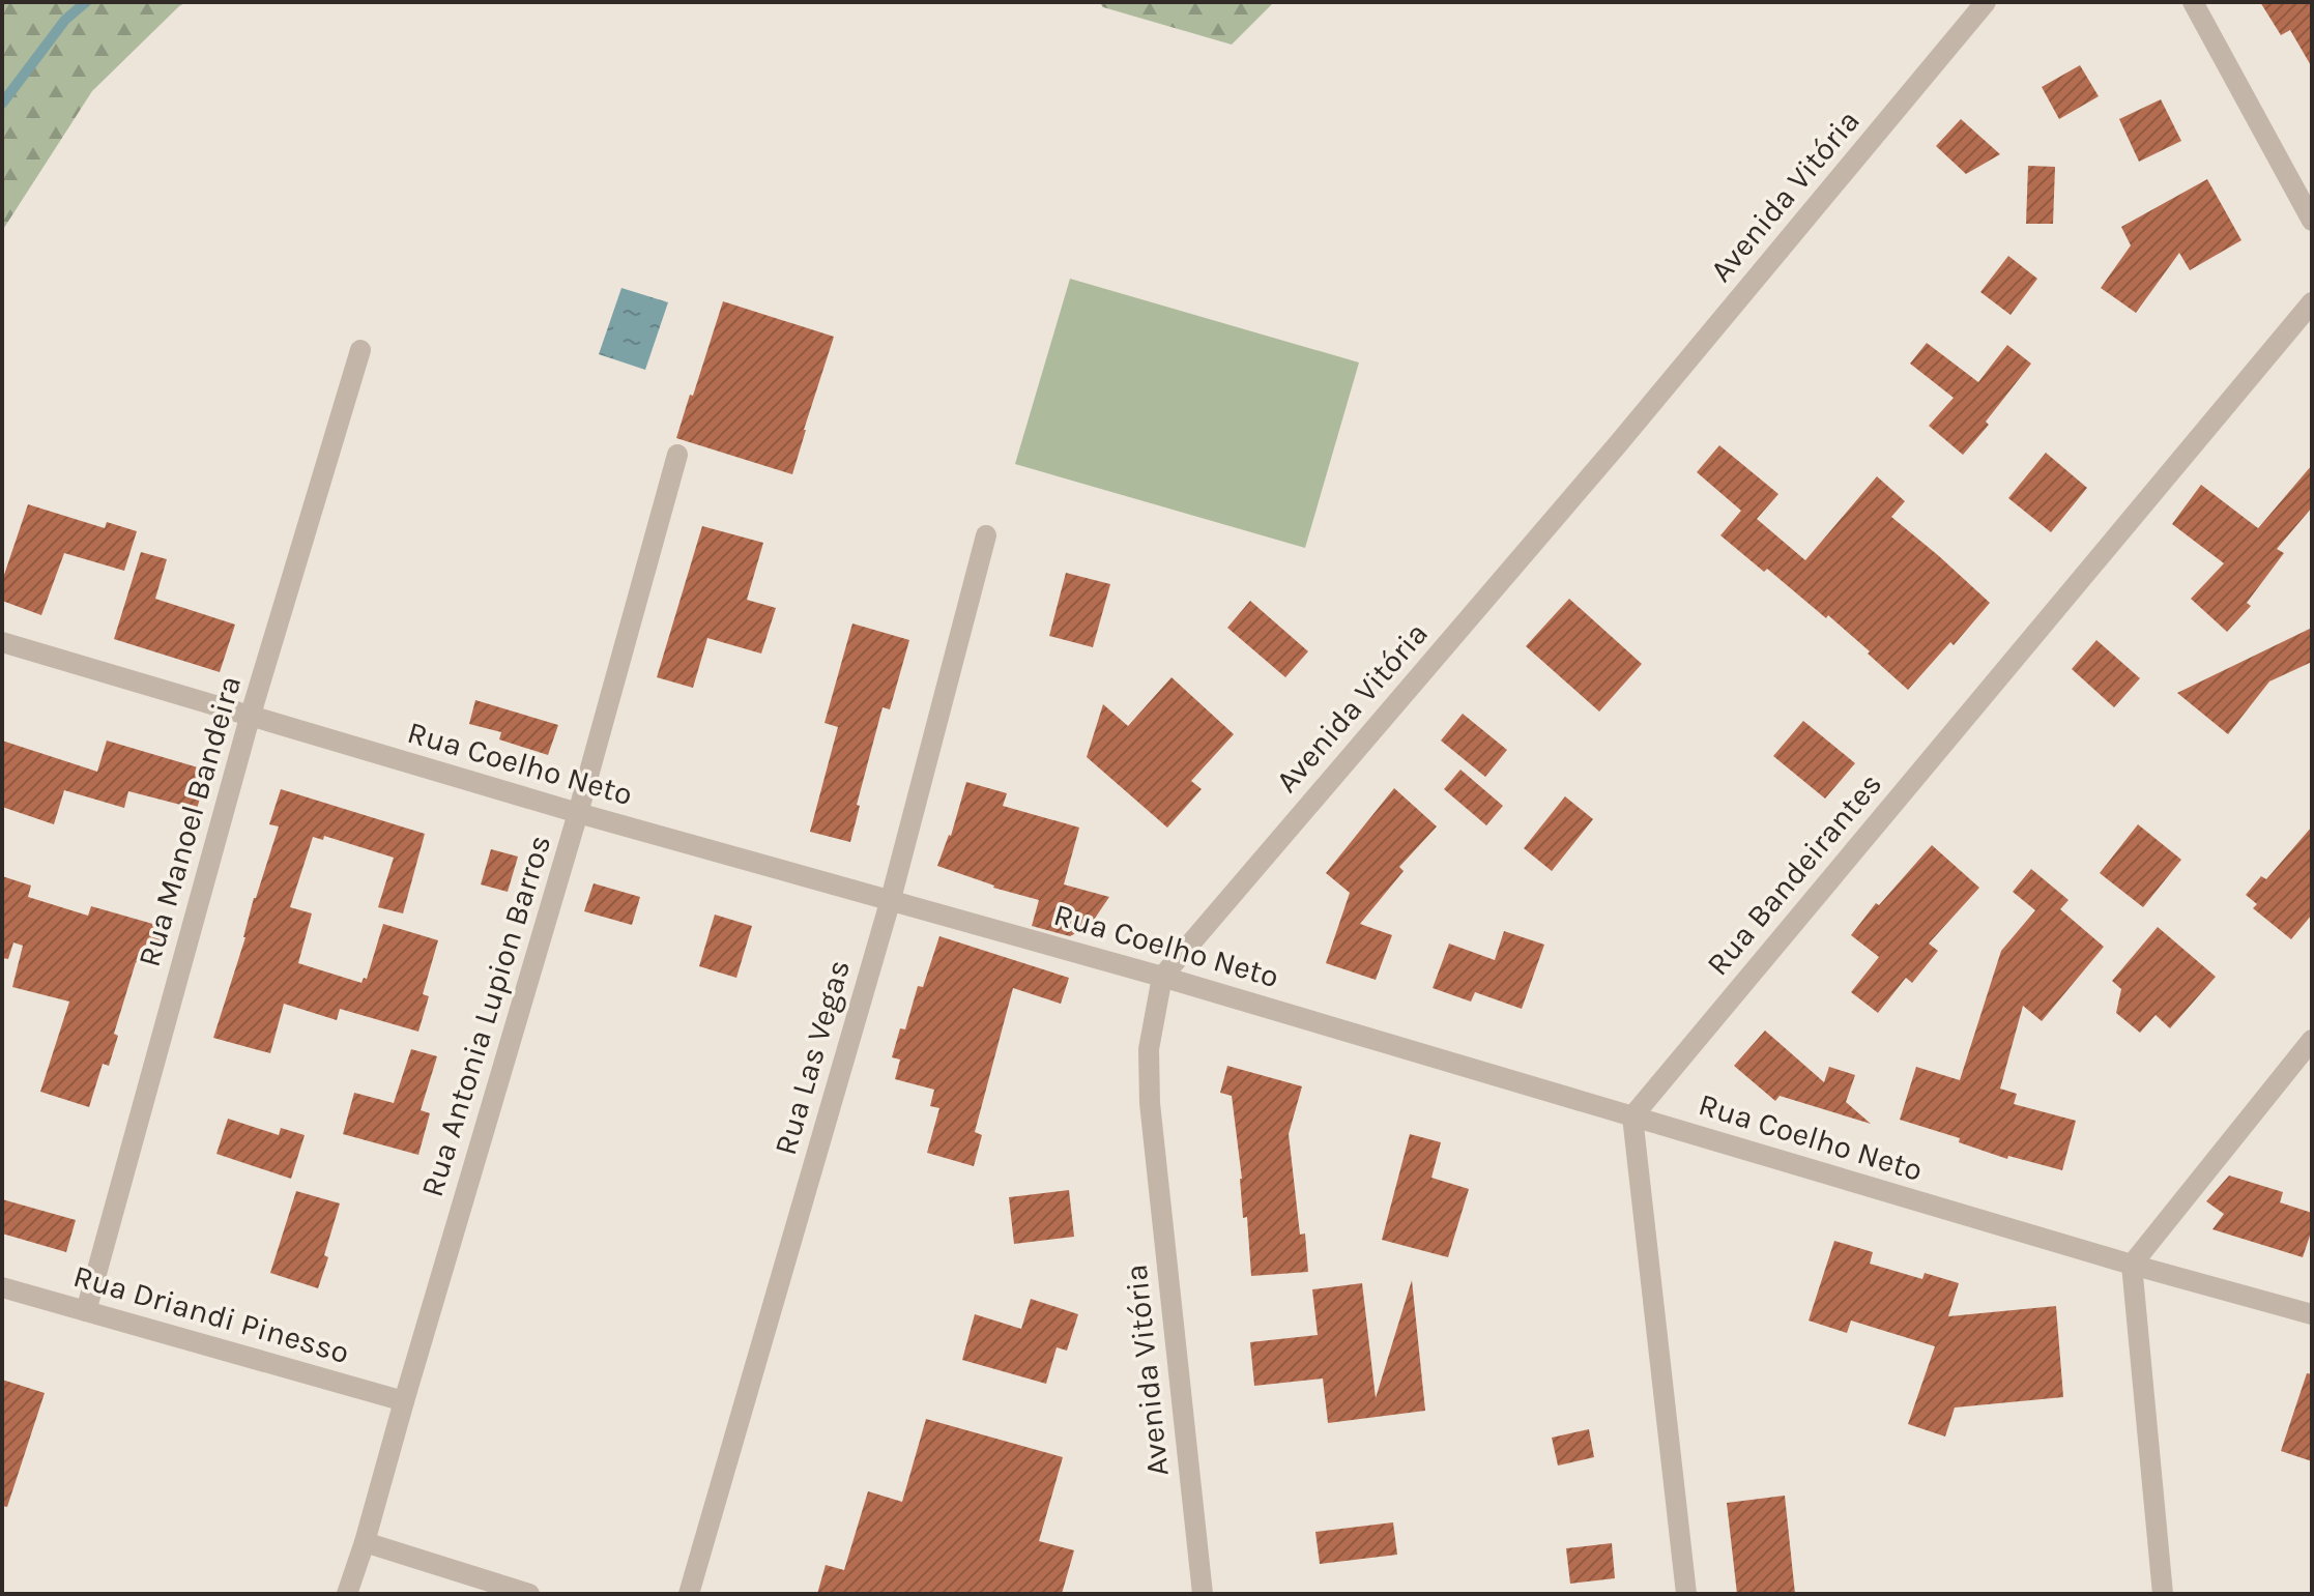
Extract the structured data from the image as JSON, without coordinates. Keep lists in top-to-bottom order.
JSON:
{
  "streets": {
    "street": [
      "Avenida Vitória",
      "Rua Coelho Neto",
      "Rua Manoel Bandeira",
      "Rua Bandeirantes",
      "Rua Antonia Lupion Barros",
      "Rua Las Vegas",
      "Rua Driandi Pinesso"
    ]
  },
  "crossings": [
    ["Avenida Vitória", "Rua Coelho Neto"],
    ["Rua Coelho Neto", "Rua Manoel Bandeira"],
    ["Rua Coelho Neto", "Rua Bandeirantes"],
    ["Rua Coelho Neto", "Rua Antonia Lupion Barros"],
    ["Rua Coelho Neto", "Rua Las Vegas"],
    ["Rua Manoel Bandeira", "Rua Driandi Pinesso"],
    ["Rua Antonia Lupion Barros", "Rua Driandi Pinesso"]
  ]
}
